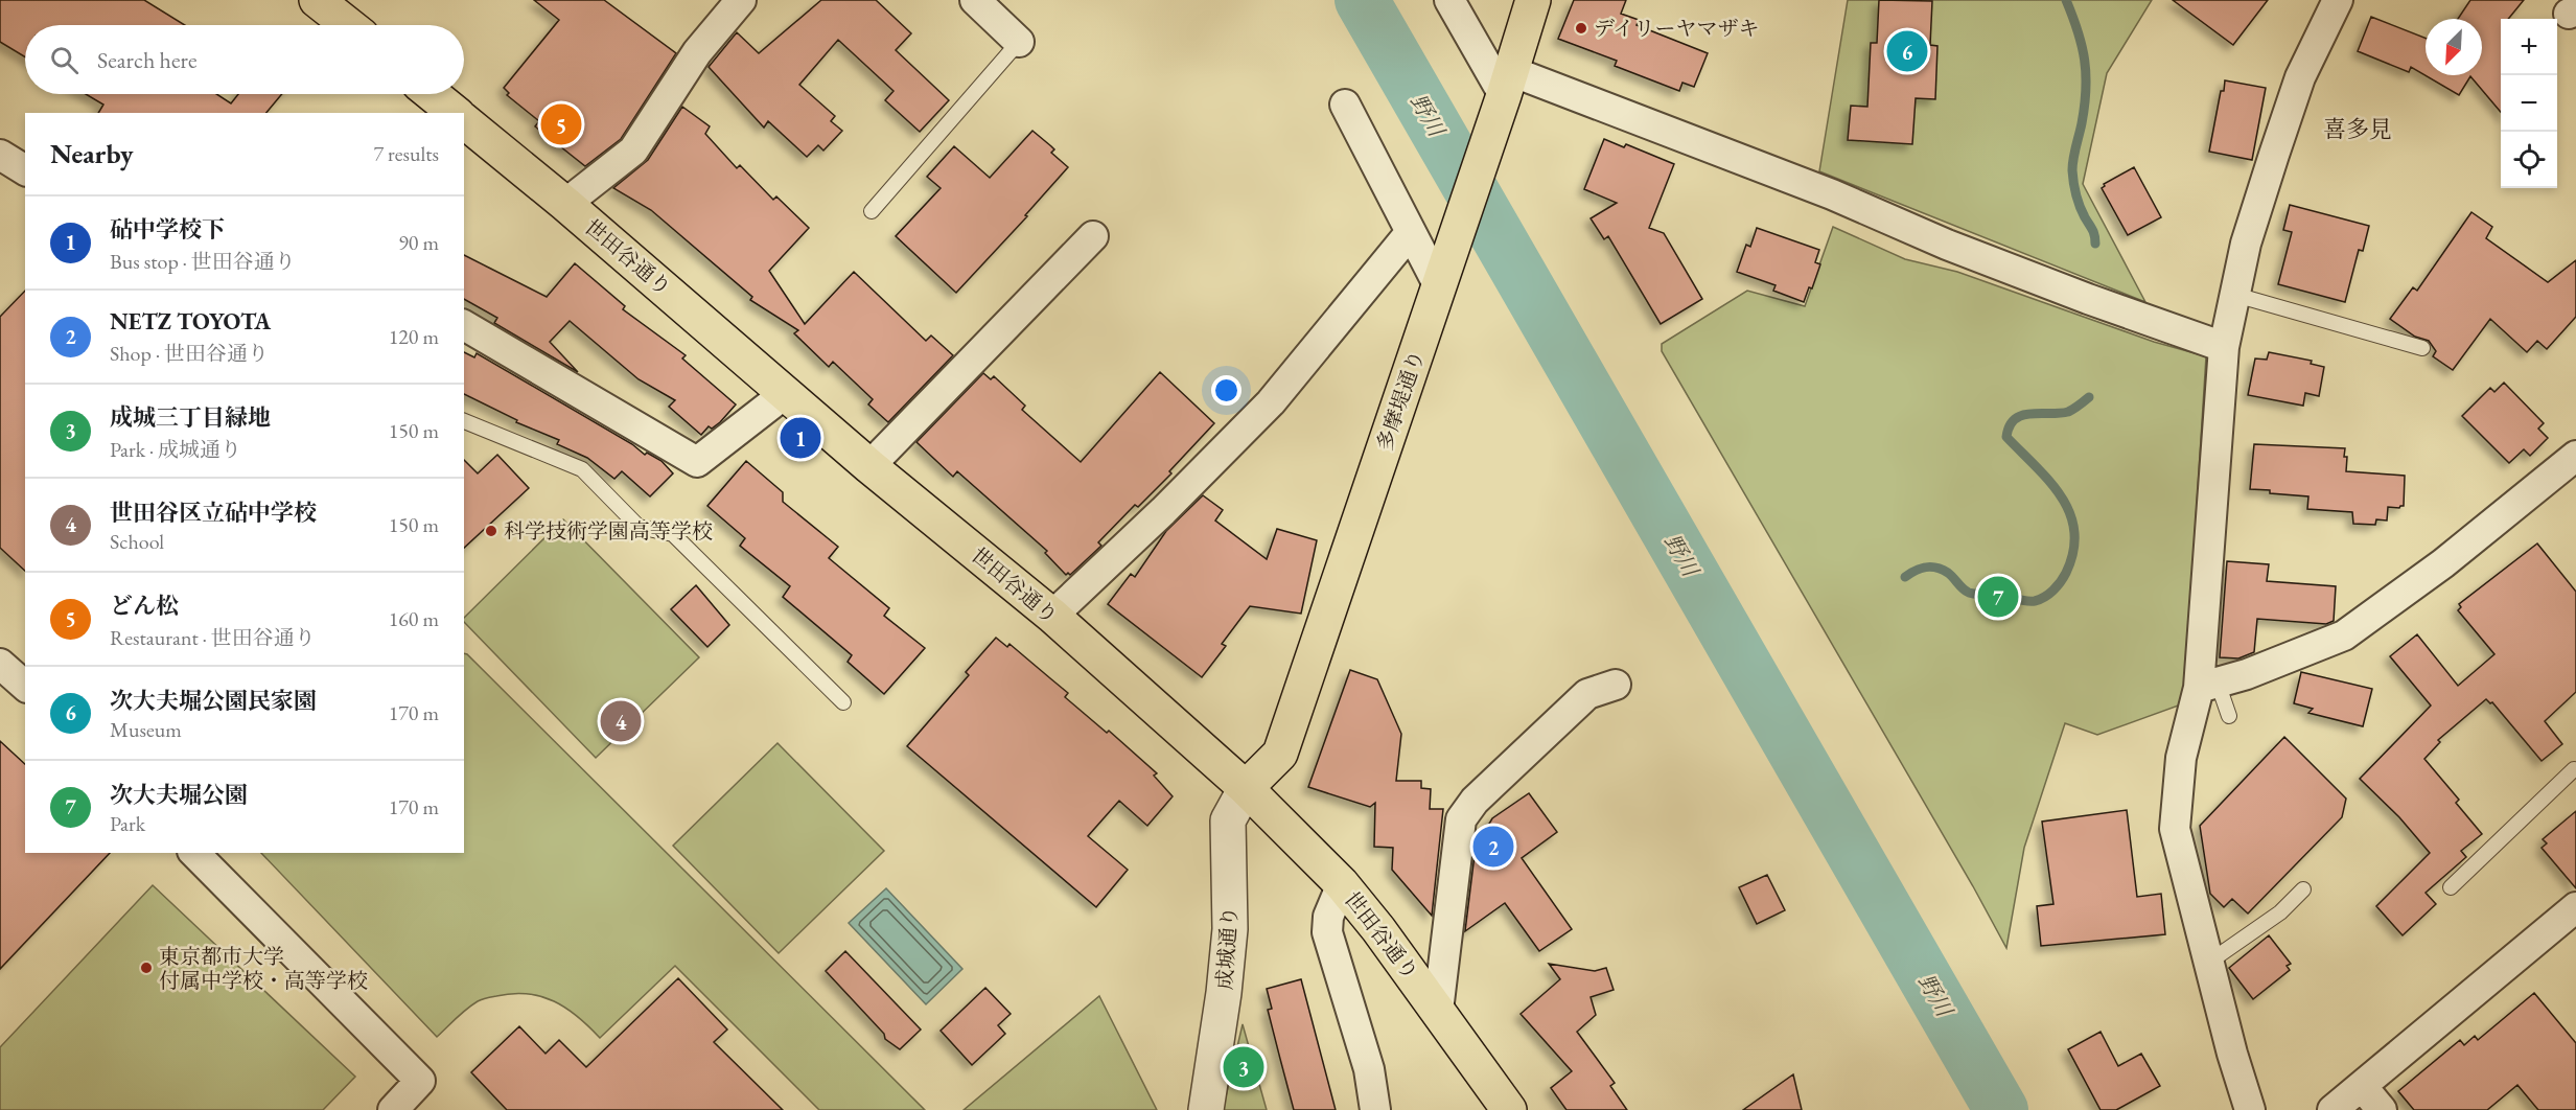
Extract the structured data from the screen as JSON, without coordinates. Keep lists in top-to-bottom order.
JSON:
{
  "streets": {
    "main road": ["世田谷通り", "多摩堤通り"],
    "street": ["成城通り"]
  },
  "crossings": [
    ["世田谷通り", "多摩堤通り"],
    ["世田谷通り", "成城通り"],
    ["多摩堤通り", "成城通り"]
  ],
  "districts": ["喜多見"],
  "water": ["野川"],
  "places": ["デイリーヤマザキ", "科学技術学園高等学校", "東京都市大学 付属中学校・高等学校"],
  "north": "bottom left",
  "page": {
    "map_buttons": ["+", "−"],
    "search": "Search here",
    "pins": [
      "6",
      "5",
      "1",
      "7",
      "4",
      "2",
      "3"
    ],
    "heading": ["Nearby", "7 results"],
    "list": [
      {
        "mark": "1",
        "name": "砧中学校下",
        "note": "Bus stop · 世田谷通り",
        "value": "90 m"
      },
      {
        "mark": "2",
        "name": "NETZ TOYOTA",
        "note": "Shop · 世田谷通り",
        "value": "120 m"
      },
      {
        "mark": "3",
        "name": "成城三丁目緑地",
        "note": "Park · 成城通り",
        "value": "150 m"
      },
      {
        "mark": "4",
        "name": "世田谷区立砧中学校",
        "note": "School",
        "value": "150 m"
      },
      {
        "mark": "5",
        "name": "どん松",
        "note": "Restaurant · 世田谷通り",
        "value": "160 m"
      },
      {
        "mark": "6",
        "name": "次大夫堀公園民家園",
        "note": "Museum",
        "value": "170 m"
      },
      {
        "mark": "7",
        "name": "次大夫堀公園",
        "note": "Park",
        "value": "170 m"
      }
    ]
  }
}
